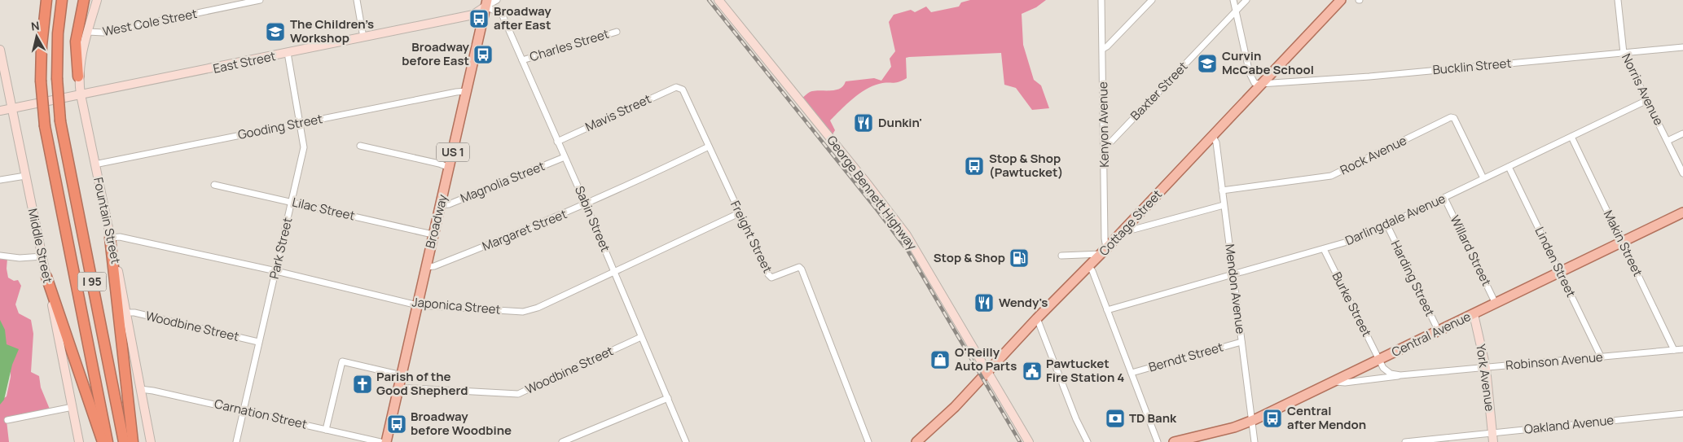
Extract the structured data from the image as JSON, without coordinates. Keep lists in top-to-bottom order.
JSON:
{
  "streets": {
    "highway": ["I 95"],
    "main road": [
      "East Street",
      "US 1",
      "George Bennett Highway",
      "Fountain Street",
      "Broadway",
      "Cottage Street",
      "Middle Street",
      "Central Avenue",
      "York Avenue"
    ],
    "street": [
      "West Cole Street",
      "Charles Street",
      "Bucklin Street",
      "Norris Avenue",
      "Baxter Street",
      "Mavis Street",
      "Kenyon Avenue",
      "Gooding Street",
      "Rock Avenue",
      "Magnolia Street",
      "Lilac Street",
      "Sabin Street",
      "Darlingdale Avenue",
      "Margaret Street",
      "Freight Street",
      "Makin Street",
      "Park Street",
      "Willard Street",
      "Linden Street",
      "Harding Street",
      "Mendon Avenue",
      "Burke Street",
      "Japonica Street",
      "Woodbine Street",
      "Berndt Street",
      "Robinson Avenue",
      "Carnation Street",
      "Oakland Avenue"
    ]
  },
  "crossings": [
    ["West Cole Street", "Fountain Street"],
    ["Charles Street", "Sabin Street"],
    ["East Street", "Sabin Street"],
    ["East Street", "Fountain Street"],
    ["East Street", "Broadway"],
    ["East Street", "Middle Street"],
    ["East Street", "Park Street"],
    ["Bucklin Street", "Norris Avenue"],
    ["Bucklin Street", "Cottage Street"],
    ["Norris Avenue", "Darlingdale Avenue"],
    ["Baxter Street", "Kenyon Avenue"],
    ["Mavis Street", "Sabin Street"],
    ["Mavis Street", "Freight Street"],
    ["Kenyon Avenue", "Cottage Street"],
    ["Gooding Street", "Fountain Street"],
    ["Gooding Street", "Broadway"],
    ["Gooding Street", "Park Street"],
    ["Rock Avenue", "Darlingdale Avenue"],
    ["Rock Avenue", "Mendon Avenue"],
    ["Magnolia Street", "Sabin Street"],
    ["Magnolia Street", "Broadway"],
    ["George Bennett Highway", "Cottage Street"],
    ["Lilac Street", "Broadway"],
    ["Lilac Street", "Park Street"],
    ["Sabin Street", "Broadway"],
    ["Sabin Street", "Margaret Street"],
    ["Sabin Street", "Japonica Street"],
    ["Sabin Street", "Woodbine Street"],
    ["Darlingdale Avenue", "Makin Street"],
    ["Darlingdale Avenue", "Willard Street"],
    ["Darlingdale Avenue", "Linden Street"],
    ["Darlingdale Avenue", "Harding Street"],
    ["Darlingdale Avenue", "Mendon Avenue"],
    ["Darlingdale Avenue", "Burke Street"],
    ["Fountain Street", "Japonica Street"],
    ["Fountain Street", "Woodbine Street"],
    ["Fountain Street", "Carnation Street"],
    ["Broadway", "Margaret Street"],
    ["Broadway", "Japonica Street"],
    ["Broadway", "Woodbine Street"],
    ["Cottage Street", "Mendon Avenue"],
    ["Margaret Street", "Freight Street"],
    ["Freight Street", "Japonica Street"],
    ["Makin Street", "Central Avenue"],
    ["Makin Street", "Robinson Avenue"],
    ["Park Street", "Japonica Street"],
    ["Park Street", "Woodbine Street"],
    ["Park Street", "Carnation Street"],
    ["Willard Street", "Central Avenue"],
    ["Linden Street", "Central Avenue"],
    ["Linden Street", "Robinson Avenue"],
    ["Harding Street", "Central Avenue"],
    ["Mendon Avenue", "Central Avenue"],
    ["Mendon Avenue", "Berndt Street"],
    ["Burke Street", "Central Avenue"],
    ["Central Avenue", "Robinson Avenue"],
    ["Central Avenue", "York Avenue"],
    ["Robinson Avenue", "York Avenue"],
    ["York Avenue", "Oakland Avenue"]
  ],
  "places": {
    "bus stop": [
      "Broadway after East",
      "Broadway before East",
      "Stop & Shop (Pawtucket)",
      "Central after Mendon",
      "Broadway before Woodbine"
    ],
    "school or university": ["The Children’s Workshop", "Curvin McCabe School"],
    "restaurant": ["Dunkin'", "Wendy's"],
    "fuel station": ["Stop & Shop"],
    "shop": ["O'Reilly Auto Parts"],
    "public building": ["Pawtucket Fire Station 4"],
    "church": ["Parish of the Good Shepherd"],
    "bank": ["TD Bank"]
  },
  "north": "top"
}
